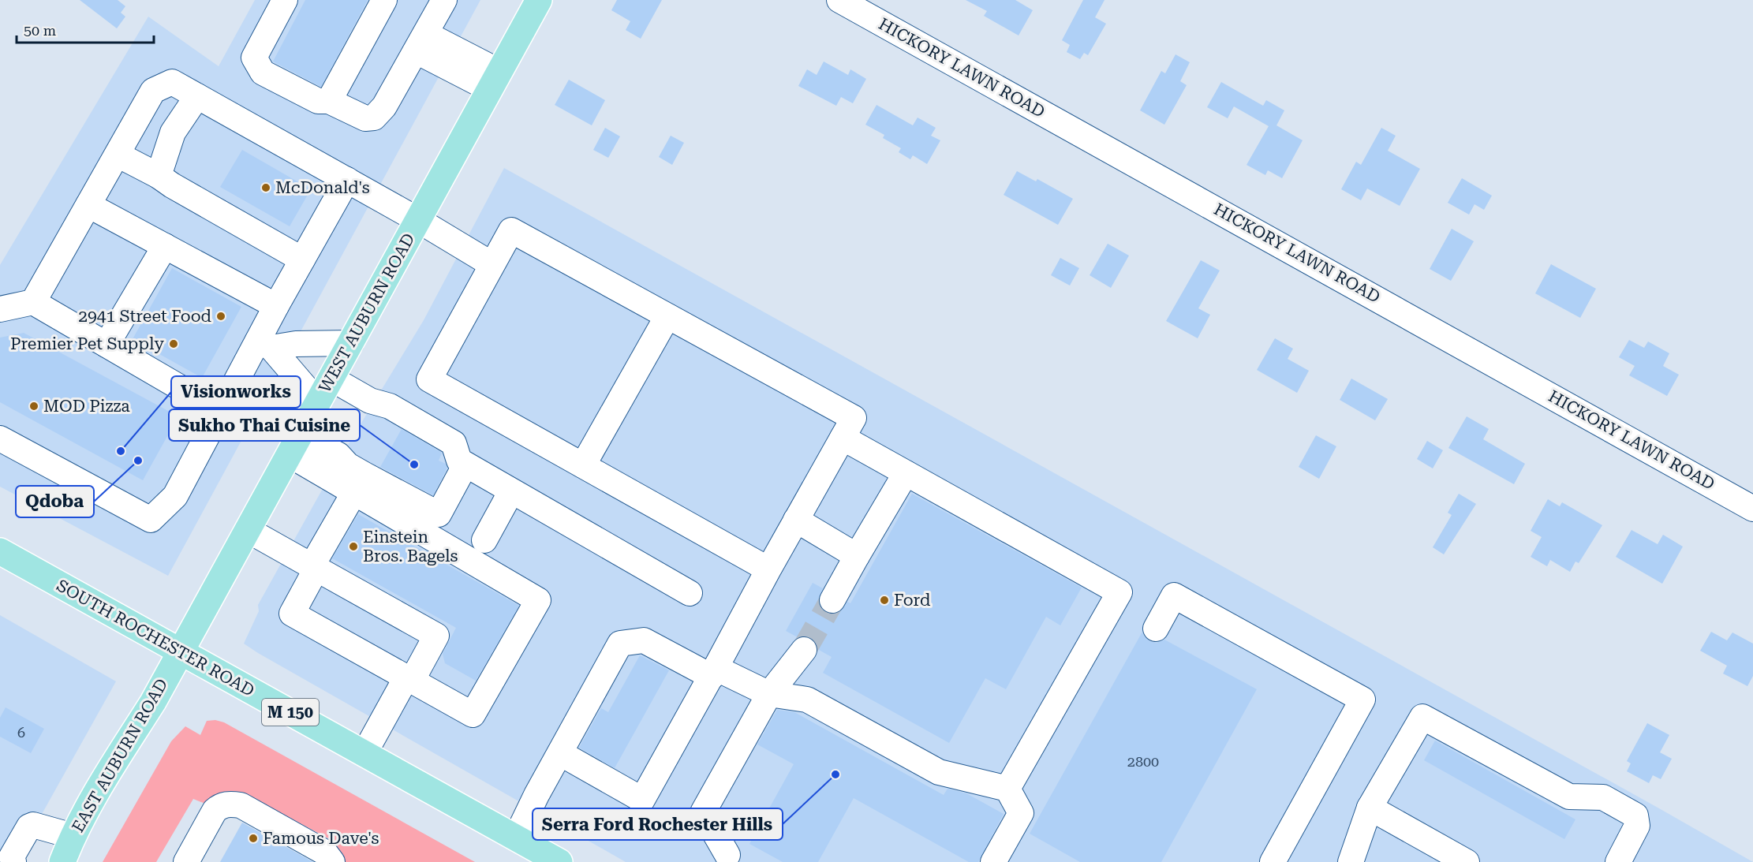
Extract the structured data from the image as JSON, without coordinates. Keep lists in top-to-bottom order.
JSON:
{
  "streets": {
    "main road": [
      "WEST AUBURN ROAD",
      "SOUTH ROCHESTER ROAD",
      "M 150",
      "EAST AUBURN ROAD"
    ],
    "street": ["HICKORY LAWN ROAD"]
  },
  "crossings": [
    ["WEST AUBURN ROAD", "SOUTH ROCHESTER ROAD"],
    ["WEST AUBURN ROAD", "EAST AUBURN ROAD"],
    ["SOUTH ROCHESTER ROAD", "EAST AUBURN ROAD"]
  ],
  "places": [
    "McDonald's",
    "2941 Street Food",
    "Premier Pet Supply",
    "MOD Pizza",
    "Visionworks",
    "Qdoba",
    "Sukho Thai Cuisine",
    "Einstein Bros. Bagels",
    "Ford",
    "Serra Ford Rochester Hills",
    "Famous Dave's"
  ],
  "house_numbers": ["6", "2800"],
  "scale_bar": "50 m"
}
